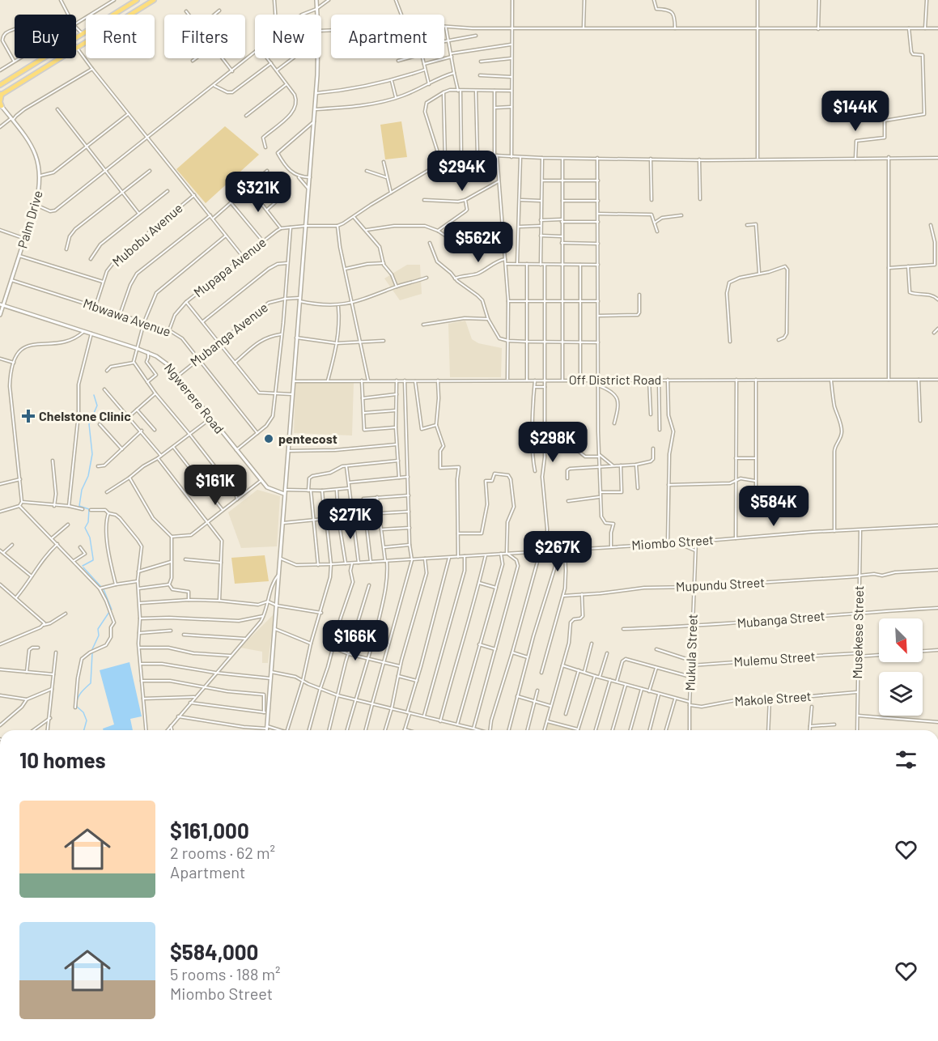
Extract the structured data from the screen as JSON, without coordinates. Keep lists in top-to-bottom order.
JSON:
{
  "streets": {
    "street": [
      "Palm Drive",
      "Mubobu Avenue",
      "Mupapa Avenue",
      "Mbwawa Avenue",
      "Mubanga Avenue",
      "Off District Road",
      "Ngwerere Road",
      "Miombo Street",
      "Mupundu Street",
      "Mubanga Street",
      "Musekese Street",
      "Mukula Street",
      "Mulemu Street",
      "Makole Street"
    ]
  },
  "crossings": [
    ["Palm Drive", "Mbwawa Avenue"],
    ["Palm Drive", "Ngwerere Road"],
    ["Mubobu Avenue", "Mbwawa Avenue"],
    ["Mupapa Avenue", "Mbwawa Avenue"],
    ["Mbwawa Avenue", "Mubanga Avenue"],
    ["Mubanga Avenue", "Ngwerere Road"],
    ["Miombo Street", "Musekese Street"],
    ["Miombo Street", "Mukula Street"],
    ["Mupundu Street", "Musekese Street"],
    ["Mupundu Street", "Mukula Street"],
    ["Mubanga Street", "Musekese Street"],
    ["Mubanga Street", "Mukula Street"],
    ["Musekese Street", "Mulemu Street"],
    ["Musekese Street", "Makole Street"],
    ["Mukula Street", "Mulemu Street"],
    ["Mukula Street", "Makole Street"]
  ],
  "places": {
    "health": ["Chelstone Clinic"],
    "other": ["pentecost"]
  },
  "north": "bottom right",
  "page": {
    "chip": [
      "Buy",
      "Rent",
      "Filters",
      "New",
      "Apartment"
    ],
    "price": [
      "$144K",
      "$294K",
      "$321K",
      "$562K",
      "$298K",
      "$161K",
      "$584K",
      "$271K",
      "$267K",
      "$166K"
    ],
    "heading": "10 homes",
    "list": [
      {
        "name": "$161,000",
        "note": "2 rooms · 62 m² · Apartment"
      },
      {
        "name": "$584,000",
        "note": "5 rooms · 188 m² · Miombo Street"
      }
    ]
  }
}
